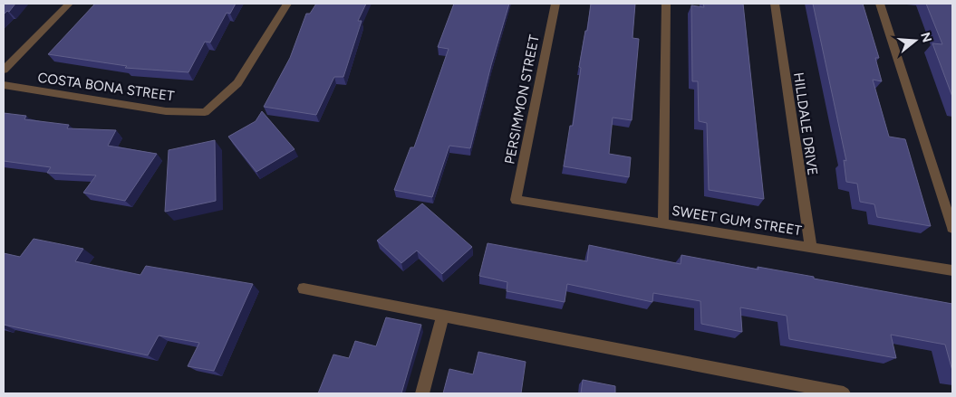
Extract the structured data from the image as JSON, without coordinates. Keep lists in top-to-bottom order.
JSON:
{
  "streets": {
    "street": [
      "COSTA BONA STREET",
      "PERSIMMON STREET",
      "HILLDALE DRIVE",
      "SWEET GUM STREET"
    ]
  },
  "crossings": [
    ["PERSIMMON STREET", "SWEET GUM STREET"],
    ["HILLDALE DRIVE", "SWEET GUM STREET"]
  ],
  "north": "right"
}
